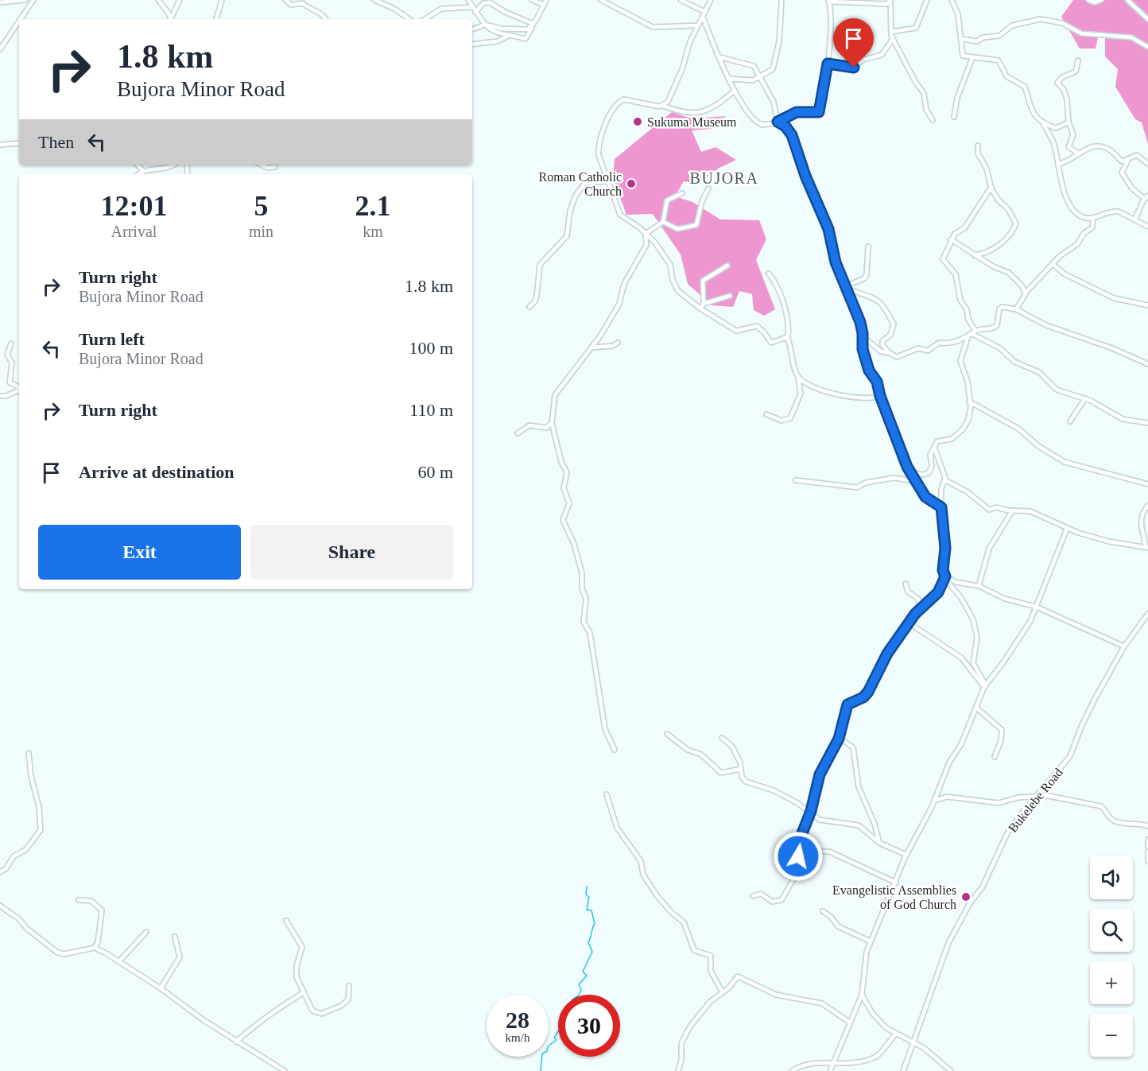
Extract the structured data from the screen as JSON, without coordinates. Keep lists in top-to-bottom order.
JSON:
{
  "streets": {
    "street": ["Bukelebe Road"]
  },
  "districts": ["BUJORA"],
  "places": ["Sukuma Museum", "Roman Catholic Church", "Evangelistic Assemblies of God Church"],
  "page": {
    "turn": ["1.8 km", "Bujora Minor Road"],
    "then": "Then",
    "eta": [
      "12:01",
      "Arrival",
      "5",
      "min",
      "2.1",
      "km"
    ],
    "list": [
      {
        "name": "Turn right",
        "note": "Bujora Minor Road",
        "value": "1.8 km"
      },
      {
        "name": "Turn left",
        "note": "Bujora Minor Road",
        "value": "100 m"
      },
      {
        "name": "Turn right",
        "value": "110 m"
      },
      {
        "name": "Arrive at destination",
        "value": "60 m"
      }
    ],
    "buttons": ["Exit", "Share"],
    "map_buttons": ["+", "−"],
    "speed": "28 km/h",
    "limit": "30"
  }
}
